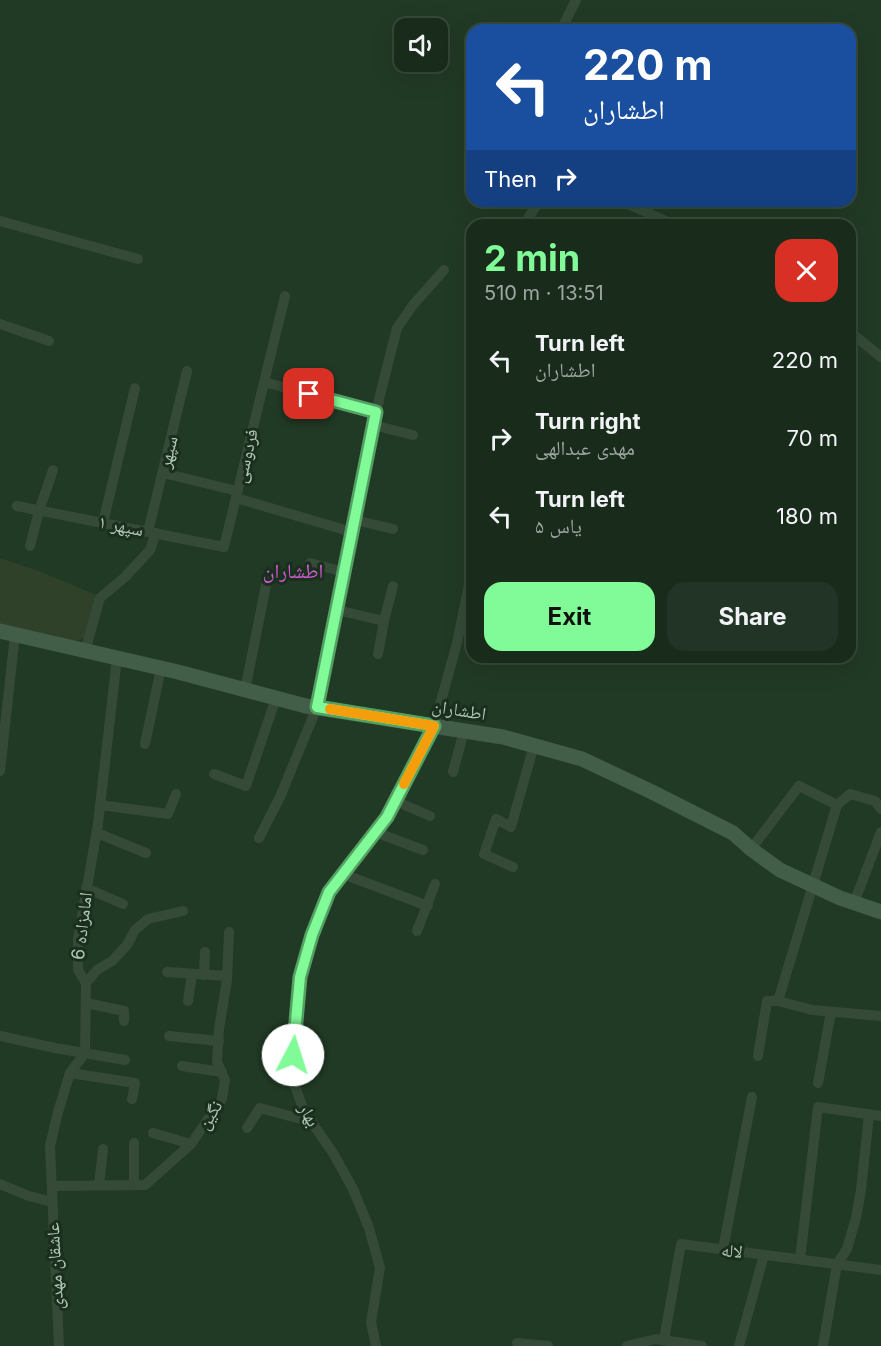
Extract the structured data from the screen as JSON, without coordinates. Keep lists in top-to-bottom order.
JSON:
{
  "streets": {
    "street": [
      "سپهر",
      "فردوسی",
      "سپهر ۱",
      "اطشاران",
      "امامزاده 6",
      "نگین",
      "بهار",
      "لاله",
      "عاشقان مهدی"
    ]
  },
  "crossings": [
    ["سپهر", "سپهر ۱"],
    ["سپهر", "اطشاران"],
    ["فردوسی", "سپهر ۱"],
    ["اطشاران", "امامزاده 6"],
    ["اطشاران", "بهار"],
    ["نگین", "عاشقان مهدی"]
  ],
  "districts": ["اطشاران"],
  "page": {
    "turn": ["220 m", "اطشاران"],
    "then": "Then",
    "heading": ["2 min", "510 m · 13:51"],
    "list": [
      {
        "name": "Turn left",
        "note": "اطشاران",
        "value": "220 m"
      },
      {
        "name": "Turn right",
        "note": "مهدی عبدالهی",
        "value": "70 m"
      },
      {
        "name": "Turn left",
        "note": "یاس ۵",
        "value": "180 m"
      }
    ],
    "buttons": ["Exit", "Share"]
  }
}
